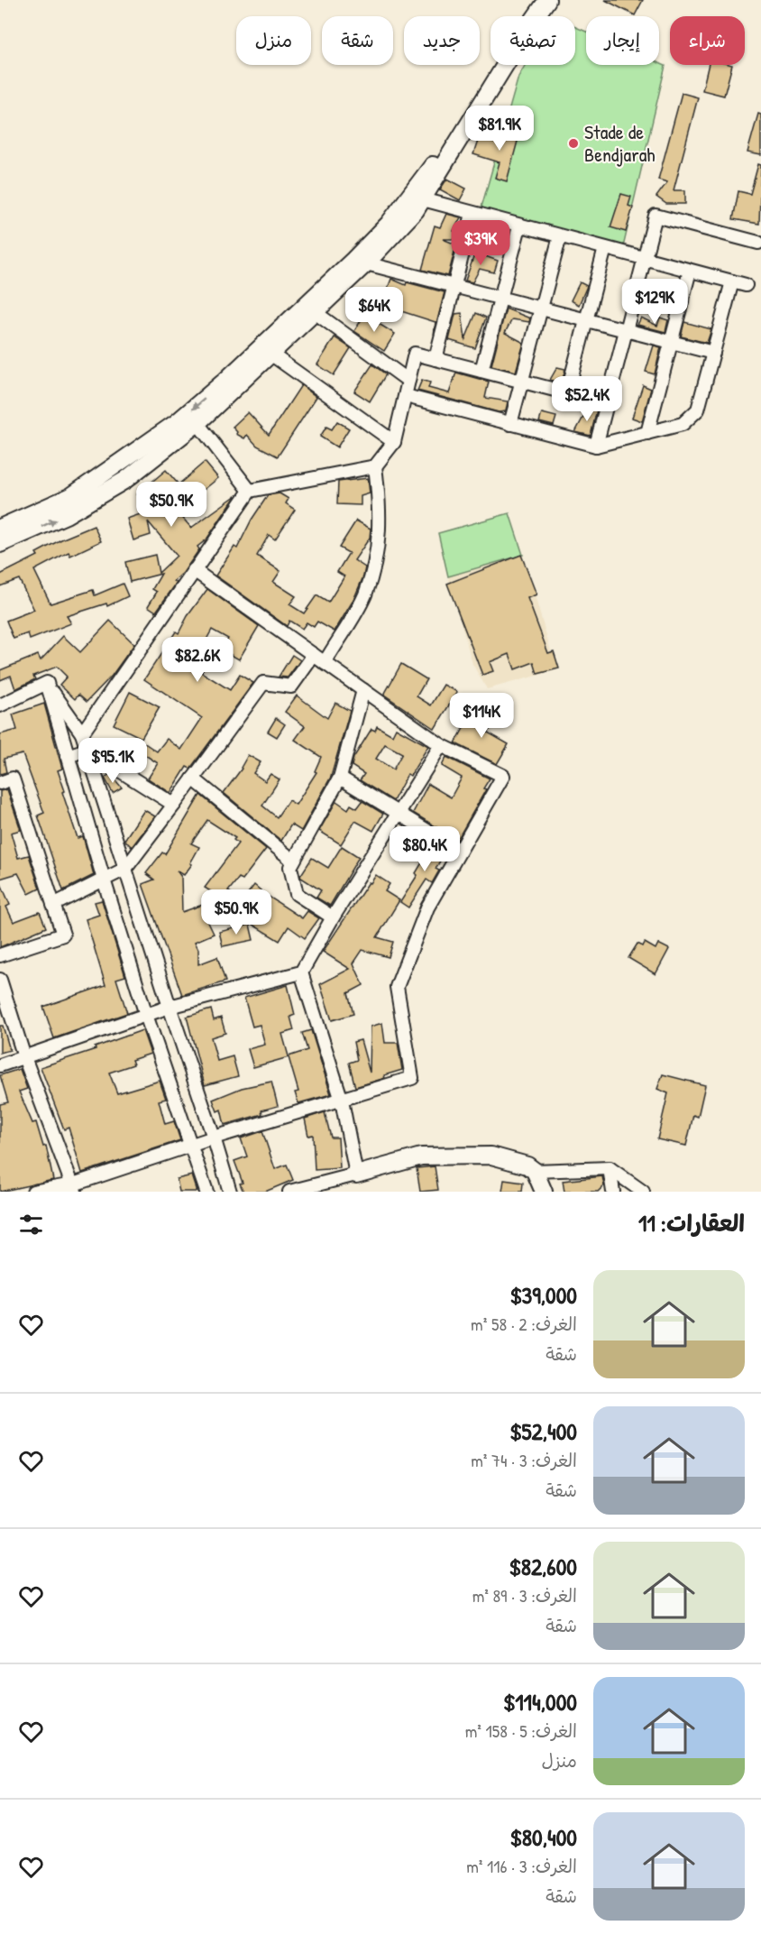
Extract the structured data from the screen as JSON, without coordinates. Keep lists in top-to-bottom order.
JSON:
{
  "places": ["Stade de Bendjarah"],
  "page": {
    "chip": [
      "شراء",
      "إيجار",
      "تصفية",
      "جديد",
      "شقة",
      "منزل"
    ],
    "price": [
      "$81.9K",
      "$39K",
      "$129K",
      "$64K",
      "$52.4K",
      "$50.9K",
      "$82.6K",
      "$114K",
      "$95.1K",
      "$80.4K",
      "$50.9K"
    ],
    "heading": "العقارات: 11",
    "list": [
      {
        "name": "$39,000",
        "note": "الغرف: 2 · 58 m² · شقة"
      },
      {
        "name": "$52,400",
        "note": "الغرف: 3 · 74 m² · شقة"
      },
      {
        "name": "$82,600",
        "note": "الغرف: 3 · 89 m² · شقة"
      },
      {
        "name": "$114,000",
        "note": "الغرف: 5 · 158 m² · منزل"
      },
      {
        "name": "$80,400",
        "note": "الغرف: 3 · 116 m² · شقة"
      }
    ]
  }
}
